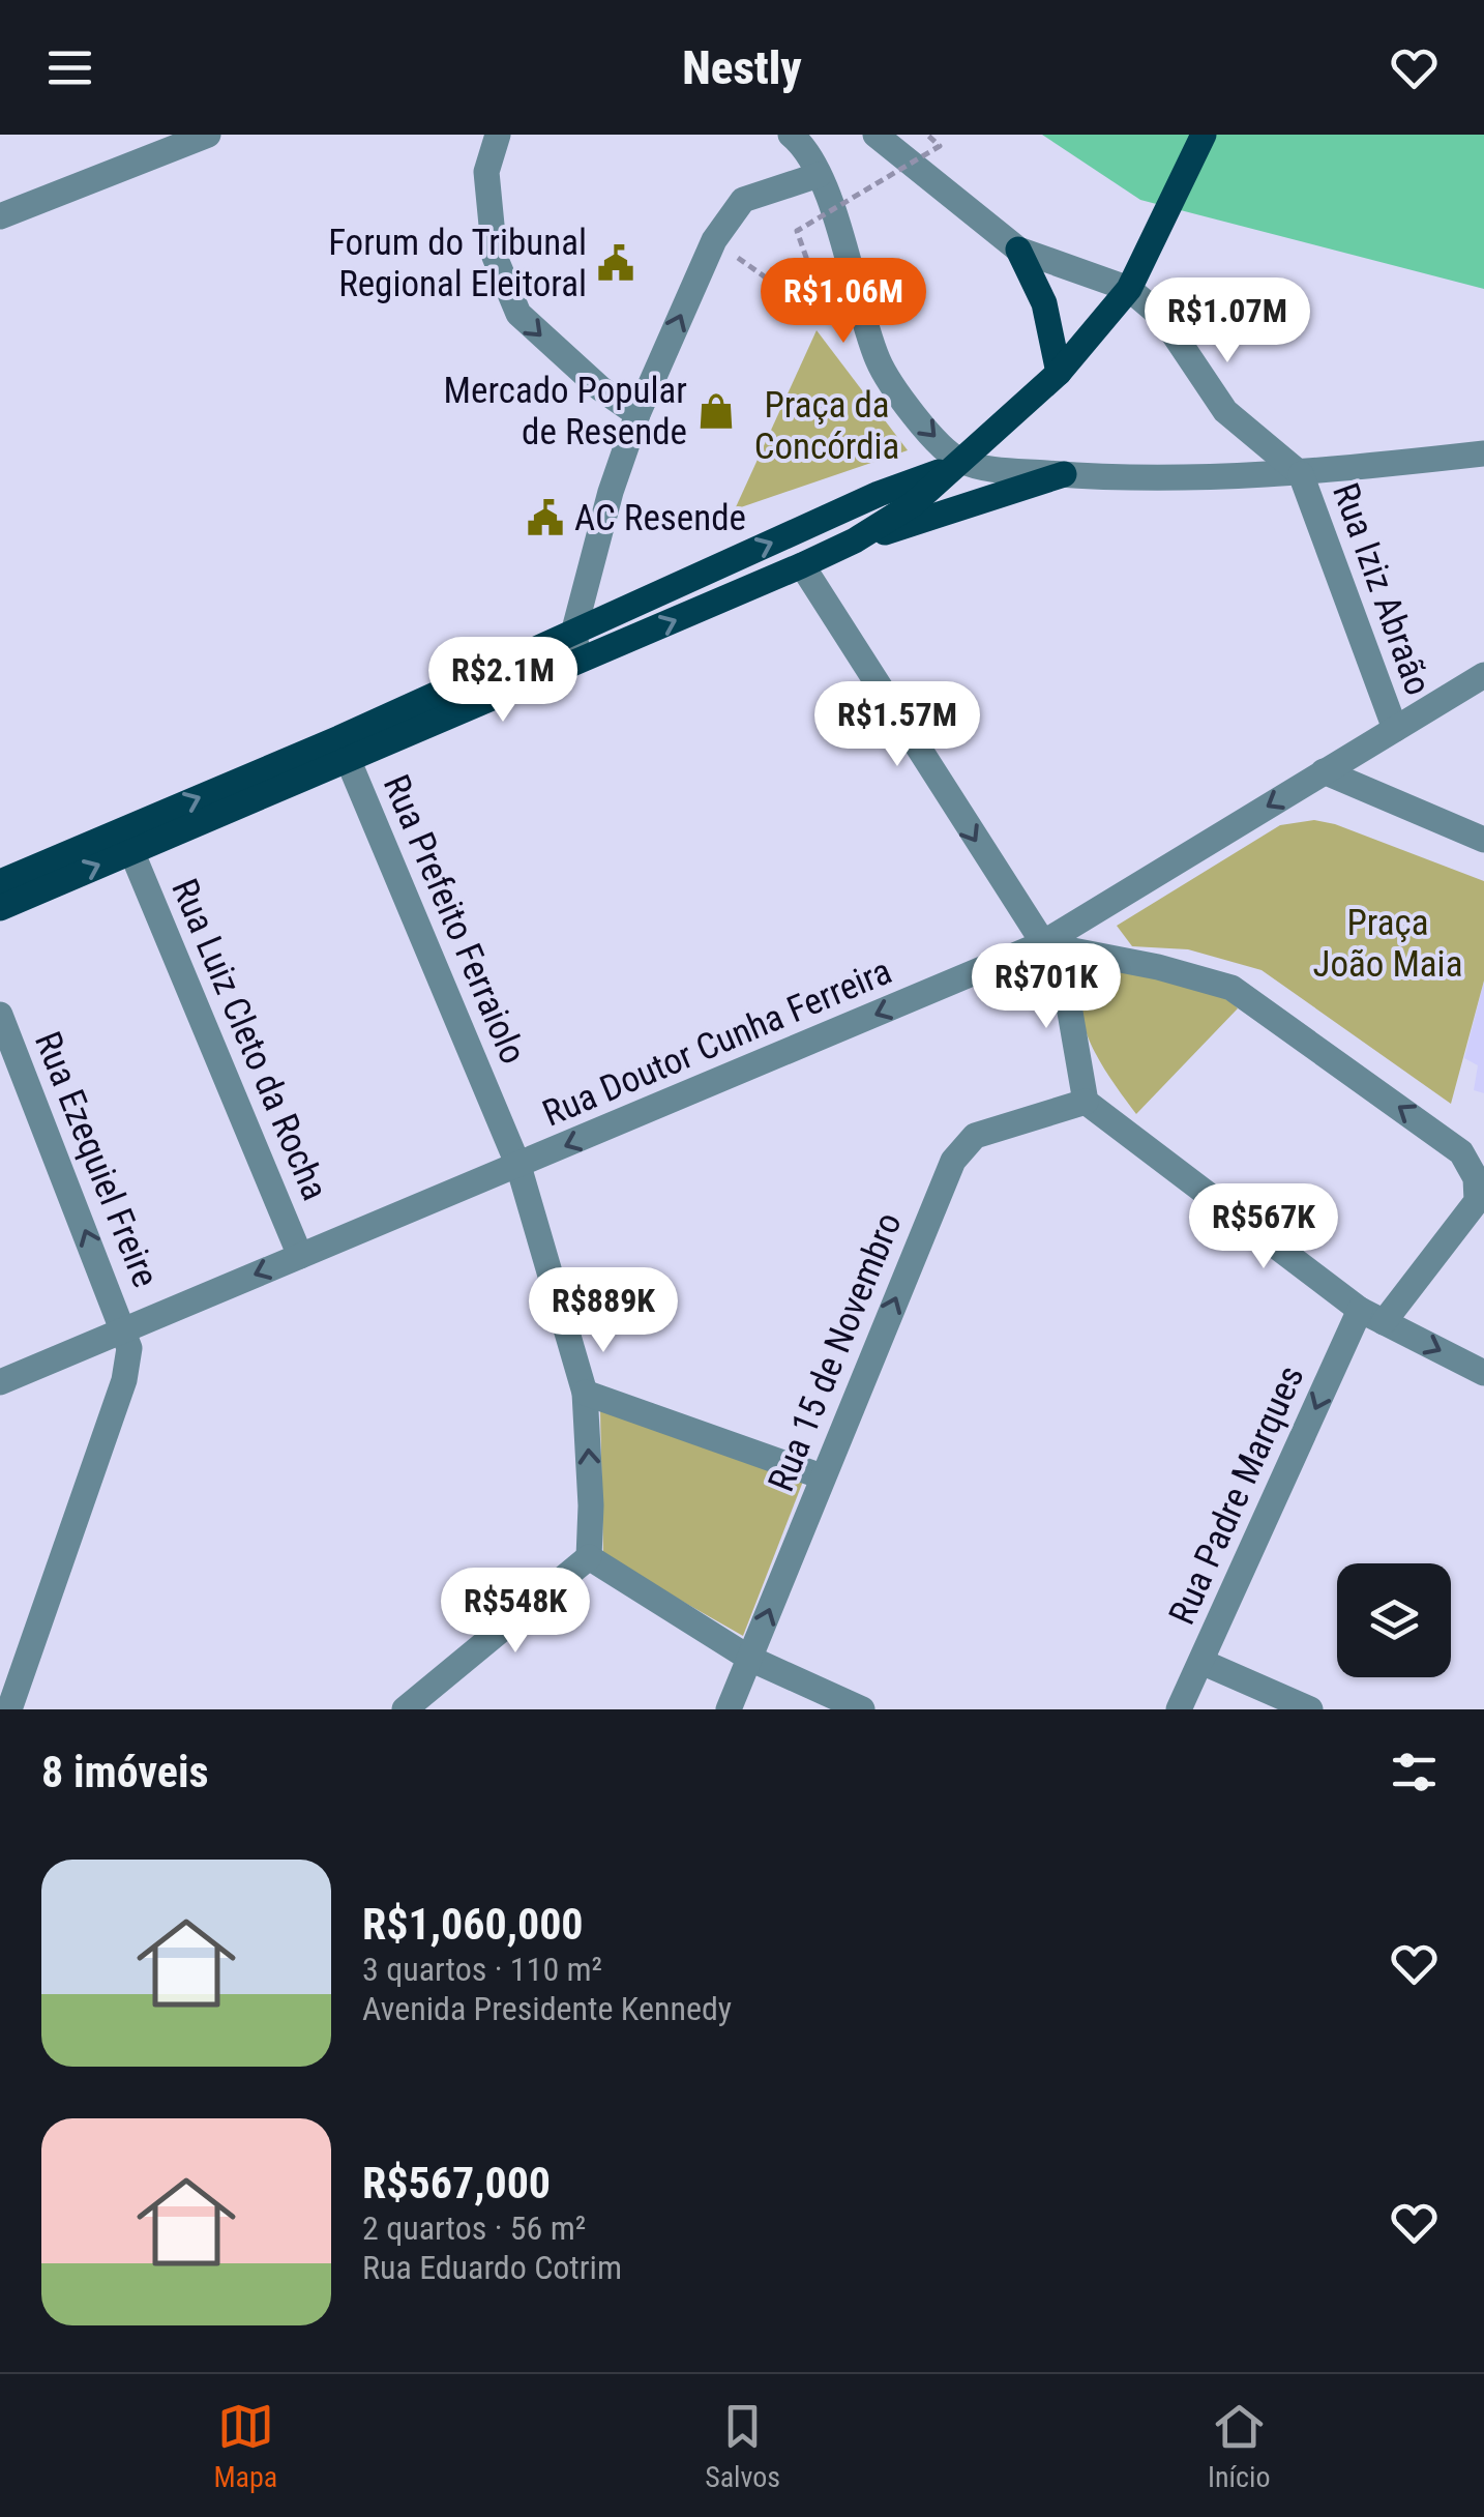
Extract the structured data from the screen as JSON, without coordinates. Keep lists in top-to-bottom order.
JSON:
{
  "streets": {
    "street": [
      "Rua Iziz Abraão",
      "Rua Prefeito Ferraiolo",
      "Rua Luiz Cleto da Rocha",
      "Rua Doutor Cunha Ferreira",
      "Rua Ezequiel Freire",
      "Rua 15 de Novembro",
      "Rua Padre Marques"
    ]
  },
  "crossings": [
    ["Rua Iziz Abraão", "Rua Doutor Cunha Ferreira"],
    ["Rua Prefeito Ferraiolo", "Rua Doutor Cunha Ferreira"],
    ["Rua Luiz Cleto da Rocha", "Rua Doutor Cunha Ferreira"],
    ["Rua Doutor Cunha Ferreira", "Rua Ezequiel Freire"],
    ["Rua Doutor Cunha Ferreira", "Rua Padre Marques"]
  ],
  "one_way": ["Rua Doutor Cunha Ferreira", "Rua Ezequiel Freire", "Rua 15 de Novembro"],
  "parks": ["Praça da Concórdia", "Praça João Maia"],
  "places": {
    "public building": ["Forum do Tribunal Regional Eleitoral", "AC Resende"],
    "shop": ["Mercado Popular de Resende"]
  },
  "page": {
    "header": "Nestly",
    "price": [
      "R$1.06M",
      "R$1.07M",
      "R$2.1M",
      "R$1.57M",
      "R$701K",
      "R$567K",
      "R$889K",
      "R$548K"
    ],
    "heading": "8 imóveis",
    "list": [
      {
        "name": "R$1,060,000",
        "note": "3 quartos · 110 m² · Avenida Presidente Kennedy"
      },
      {
        "name": "R$567,000",
        "note": "2 quartos · 56 m² · Rua Eduardo Cotrim"
      }
    ],
    "tabs": ["Mapa", "Salvos", "Início"]
  }
}
